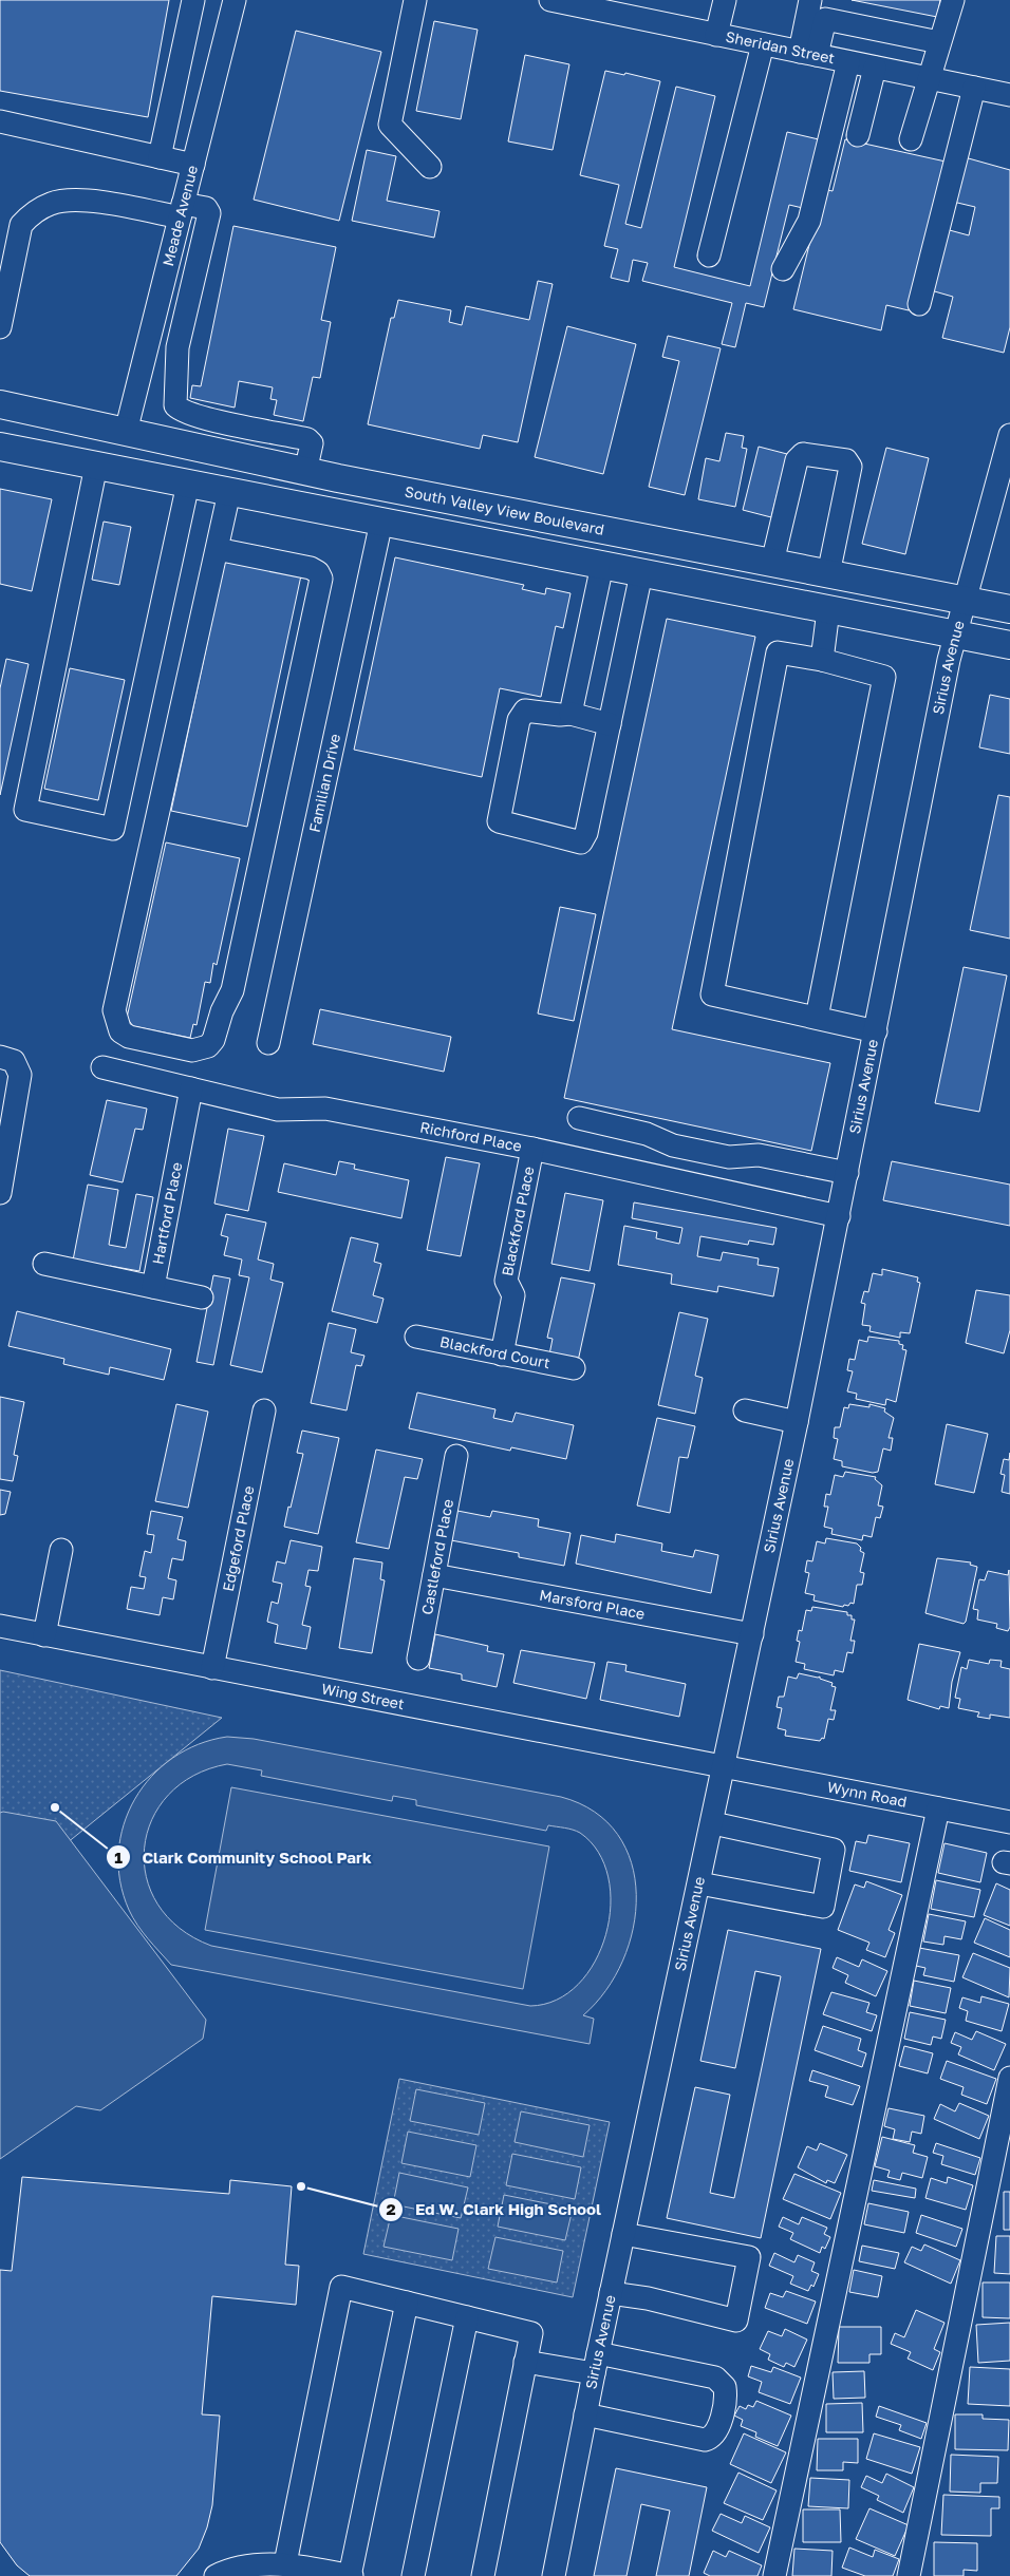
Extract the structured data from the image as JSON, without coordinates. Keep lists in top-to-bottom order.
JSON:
{
  "streets": {
    "main road": ["South Valley View Boulevard"],
    "street": [
      "Sheridan Street",
      "Meade Avenue",
      "Sirius Avenue",
      "Familian Drive",
      "Richford Place",
      "Hartford Place",
      "Blackford Place",
      "Blackford Court",
      "Edgeford Place",
      "Castleford Place",
      "Marsford Place",
      "Wing Street",
      "Wynn Road"
    ]
  },
  "crossings": [
    ["Meade Avenue", "South Valley View Boulevard"],
    ["South Valley View Boulevard", "Sirius Avenue"],
    ["Sirius Avenue", "Richford Place"],
    ["Sirius Avenue", "Marsford Place"],
    ["Sirius Avenue", "Wing Street"],
    ["Sirius Avenue", "Wynn Road"],
    ["Richford Place", "Hartford Place"],
    ["Richford Place", "Blackford Place"],
    ["Blackford Place", "Blackford Court"],
    ["Edgeford Place", "Wing Street"],
    ["Castleford Place", "Marsford Place"],
    ["Wing Street", "Wynn Road"]
  ],
  "places": ["Clark Community School Park", "Ed W. Clark High School"]
}
